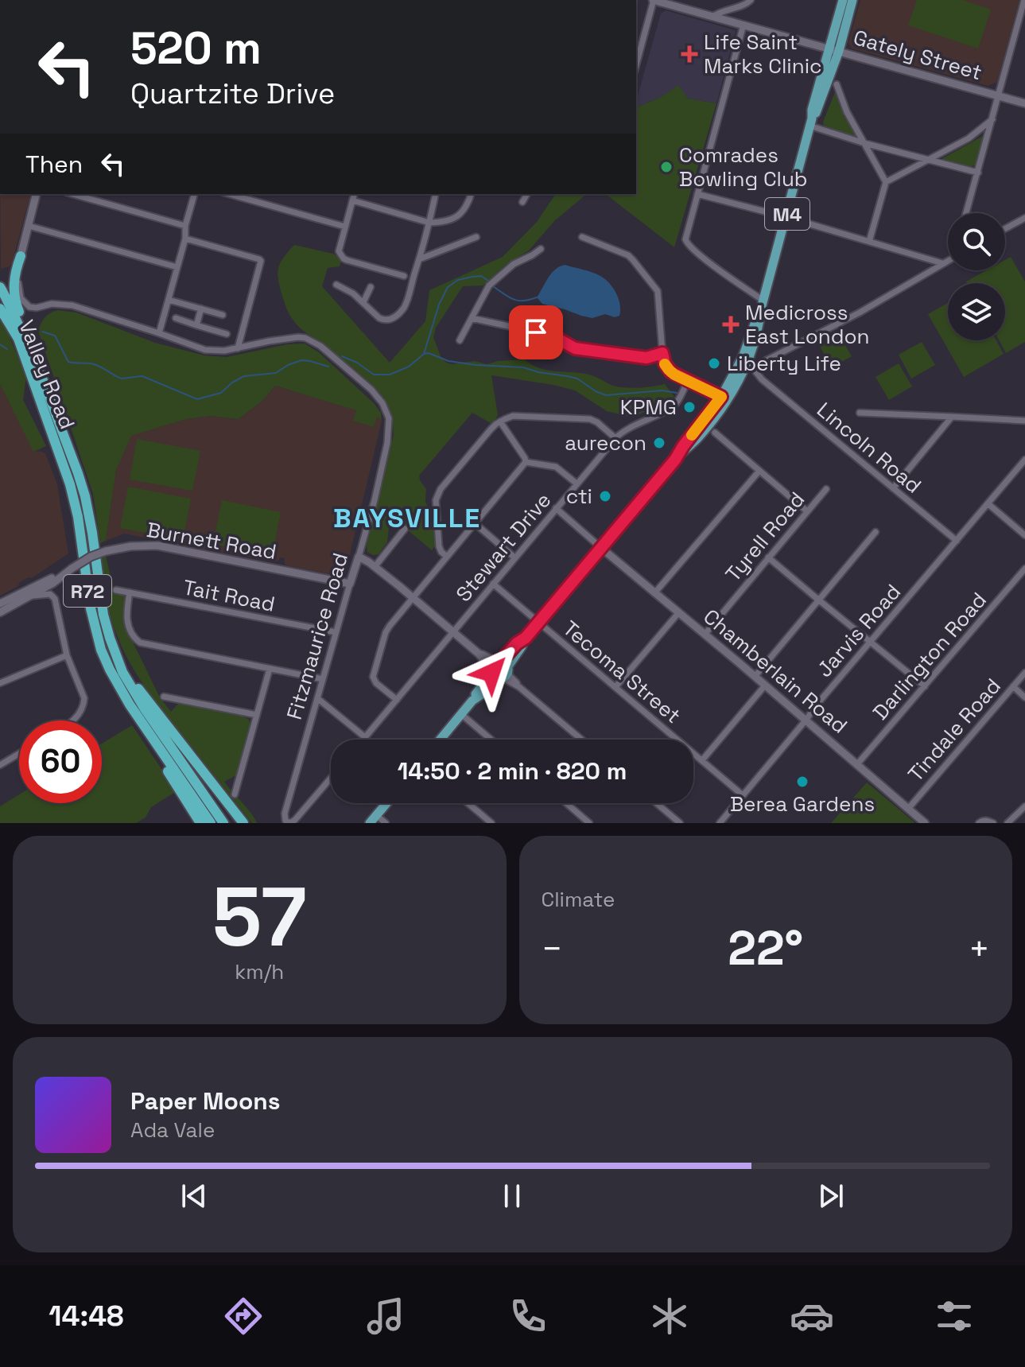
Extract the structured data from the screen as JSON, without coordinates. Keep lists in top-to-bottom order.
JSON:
{
  "streets": {
    "highway": ["Valley Road", "R72"],
    "main road": ["M4"],
    "street": [
      "Gately Street",
      "Lincoln Road",
      "Tyrell Road",
      "Burnett Road",
      "Stewart Drive",
      "Tait Road",
      "Jarvis Road",
      "Fitzmaurice Road",
      "Darlington Road",
      "Chamberlain Road",
      "Tecoma Street",
      "Tindale Road"
    ]
  },
  "crossings": [
    ["Gately Street", "M4"],
    ["M4", "Chamberlain Road"],
    ["M4", "Tecoma Street"],
    ["Valley Road", "R72"],
    ["Lincoln Road", "Jarvis Road"],
    ["Tyrell Road", "Chamberlain Road"],
    ["Burnett Road", "Fitzmaurice Road"],
    ["Stewart Drive", "Tecoma Street"],
    ["Tait Road", "Fitzmaurice Road"],
    ["Jarvis Road", "Chamberlain Road"],
    ["Jarvis Road", "Tecoma Street"],
    ["Darlington Road", "Chamberlain Road"],
    ["Chamberlain Road", "Tindale Road"]
  ],
  "districts": ["BAYSVILLE"],
  "places": {
    "health": ["Life Saint Marks Clinic", "Medicross East London"],
    "other": [
      "Comrades Bowling Club",
      "Liberty Life",
      "KPMG",
      "aurecon",
      "cti",
      "Berea Gardens"
    ]
  },
  "page": {
    "turn": ["520 m", "Quartzite Drive"],
    "then": "Then",
    "limit": "60",
    "trip": "14:50 · 2 min · 820 m",
    "tile": [
      ["57", "km/h"],
      "Climate"
    ],
    "heat": ["−", "22°", "+"],
    "song": ["Paper Moons", "Ada Vale"],
    "tabs": "14:48"
  }
}
